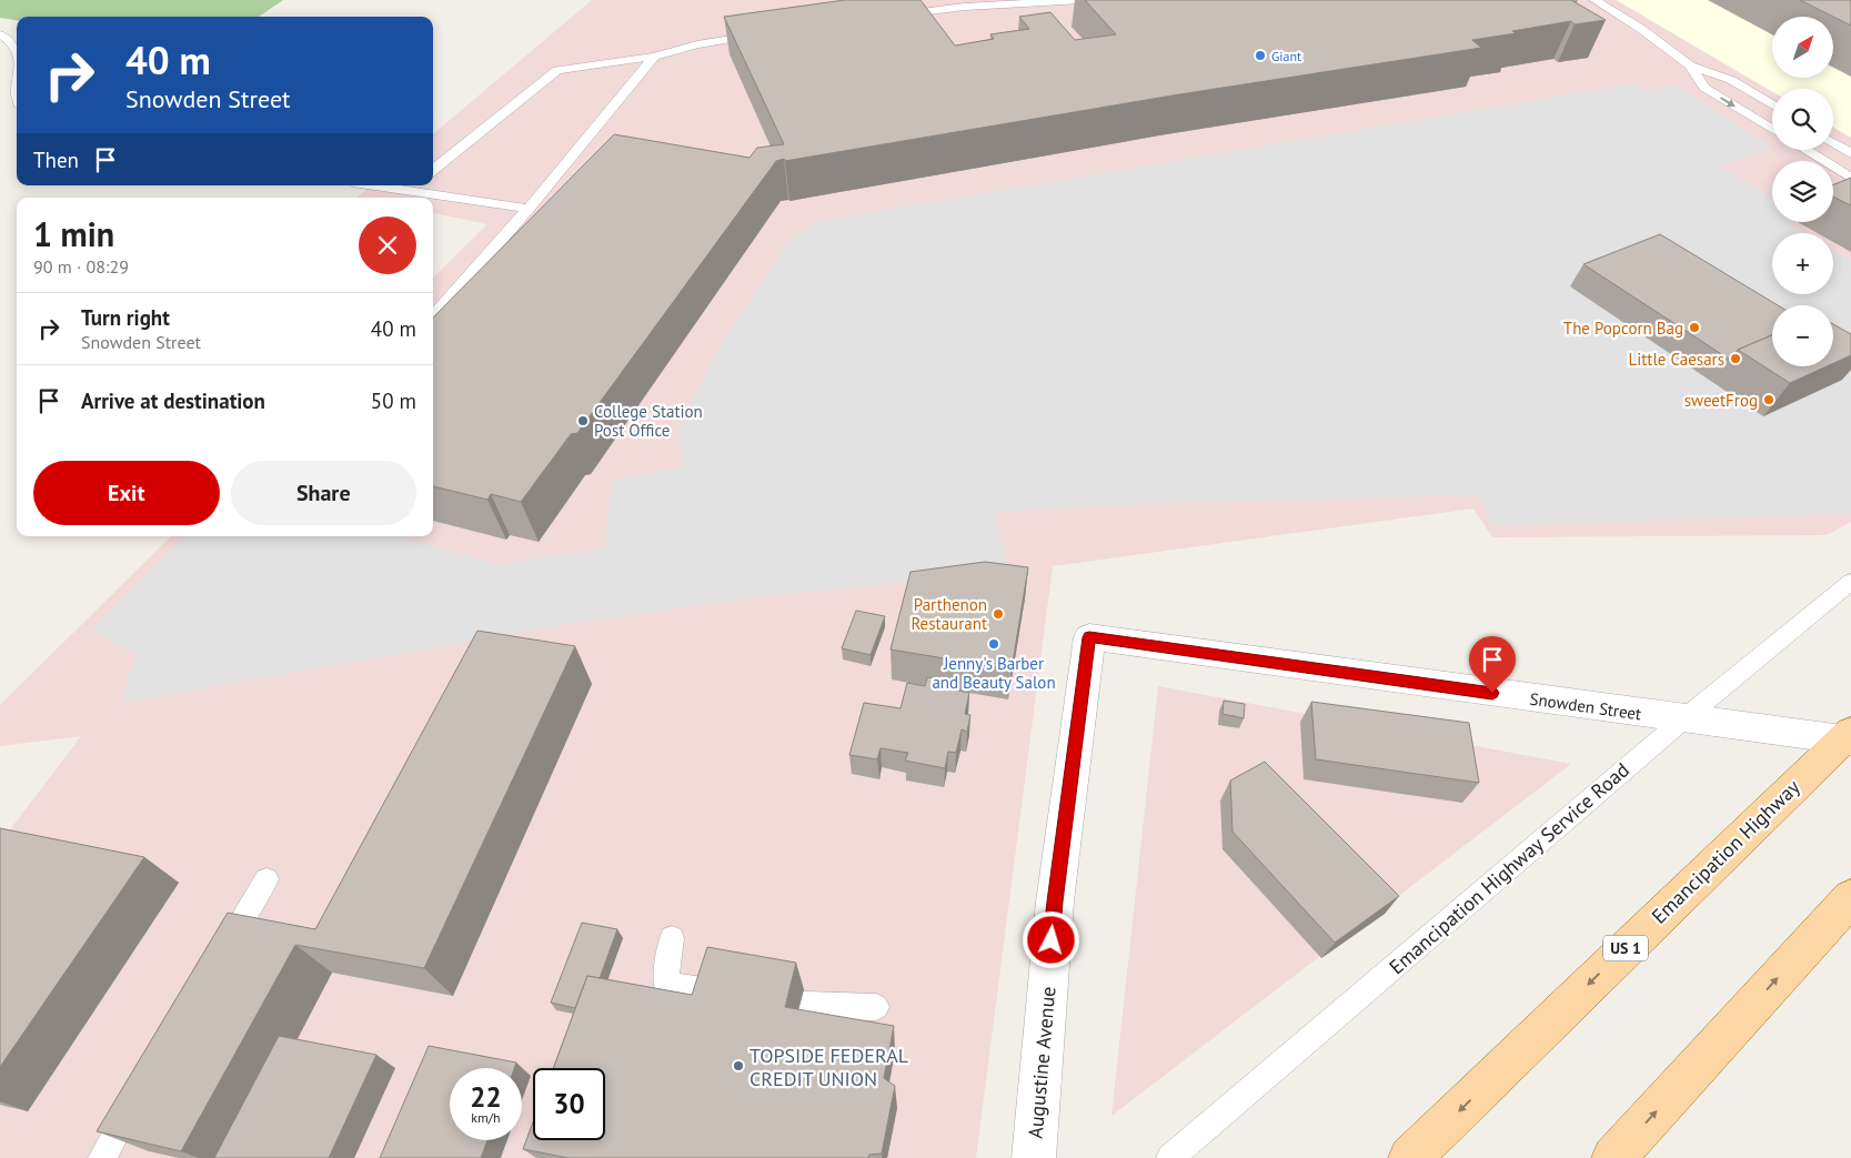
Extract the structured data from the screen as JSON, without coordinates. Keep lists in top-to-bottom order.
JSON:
{
  "streets": {
    "main road": ["Emancipation Highway", "US 1"],
    "street": ["Snowden Street", "Augustine Avenue"],
    "lane": ["Emancipation Highway Service Road"]
  },
  "crossings": [
    ["Snowden Street", "Emancipation Highway"],
    ["Snowden Street", "Emancipation Highway Service Road"],
    ["Snowden Street", "Augustine Avenue"]
  ],
  "places": [
    "Giant",
    "The Popcorn Bag",
    "Little Caesars",
    "sweetFrog",
    "College Station Post Office",
    "Parthenon Restaurant",
    "Jenny's Barber and Beauty Salon",
    "TOPSIDE FEDERAL CREDIT UNION"
  ],
  "north": "top right",
  "page": {
    "map_buttons": ["+", "−"],
    "turn": ["40 m", "Snowden Street"],
    "then": "Then",
    "heading": ["1 min", "90 m · 08:29"],
    "list": [
      {
        "name": "Turn right",
        "note": "Snowden Street",
        "value": "40 m"
      },
      {
        "name": "Arrive at destination",
        "value": "50 m"
      }
    ],
    "buttons": ["Exit", "Share"],
    "speed": "22 km/h",
    "limit": "30"
  }
}
